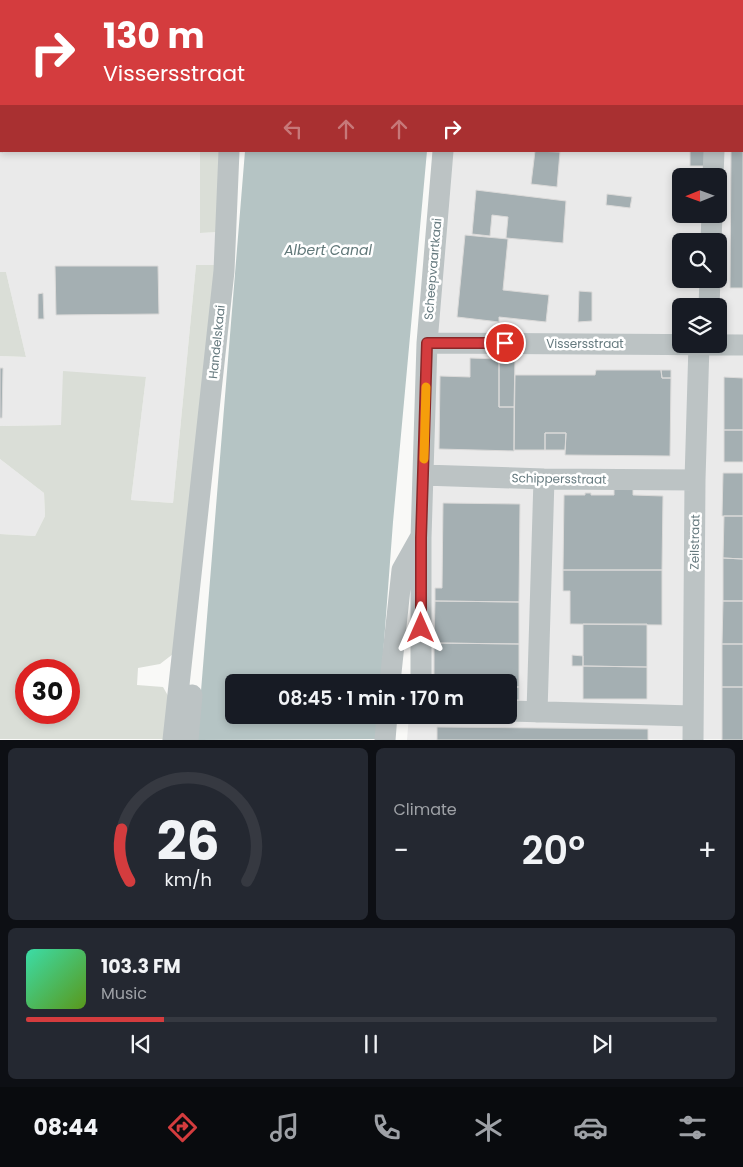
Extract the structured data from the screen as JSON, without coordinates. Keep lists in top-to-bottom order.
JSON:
{
  "streets": {
    "street": [
      "Scheepvaartkaai",
      "Handelskaai",
      "Vissersstraat",
      "Schippersstraat",
      "Zeilstraat"
    ]
  },
  "crossings": [
    ["Scheepvaartkaai", "Vissersstraat"],
    ["Scheepvaartkaai", "Schippersstraat"],
    ["Schippersstraat", "Zeilstraat"]
  ],
  "water": ["Albert Canal"],
  "north": "left",
  "page": {
    "turn": ["130 m", "Vissersstraat"],
    "limit": "30",
    "trip": "08:45 · 1 min · 170 m",
    "tile": "Climate",
    "heat": ["−", "20°", "+"],
    "song": ["103.3 FM", "Music"],
    "tabs": "08:44",
    "gauge": ["26", "km/h"]
  }
}
